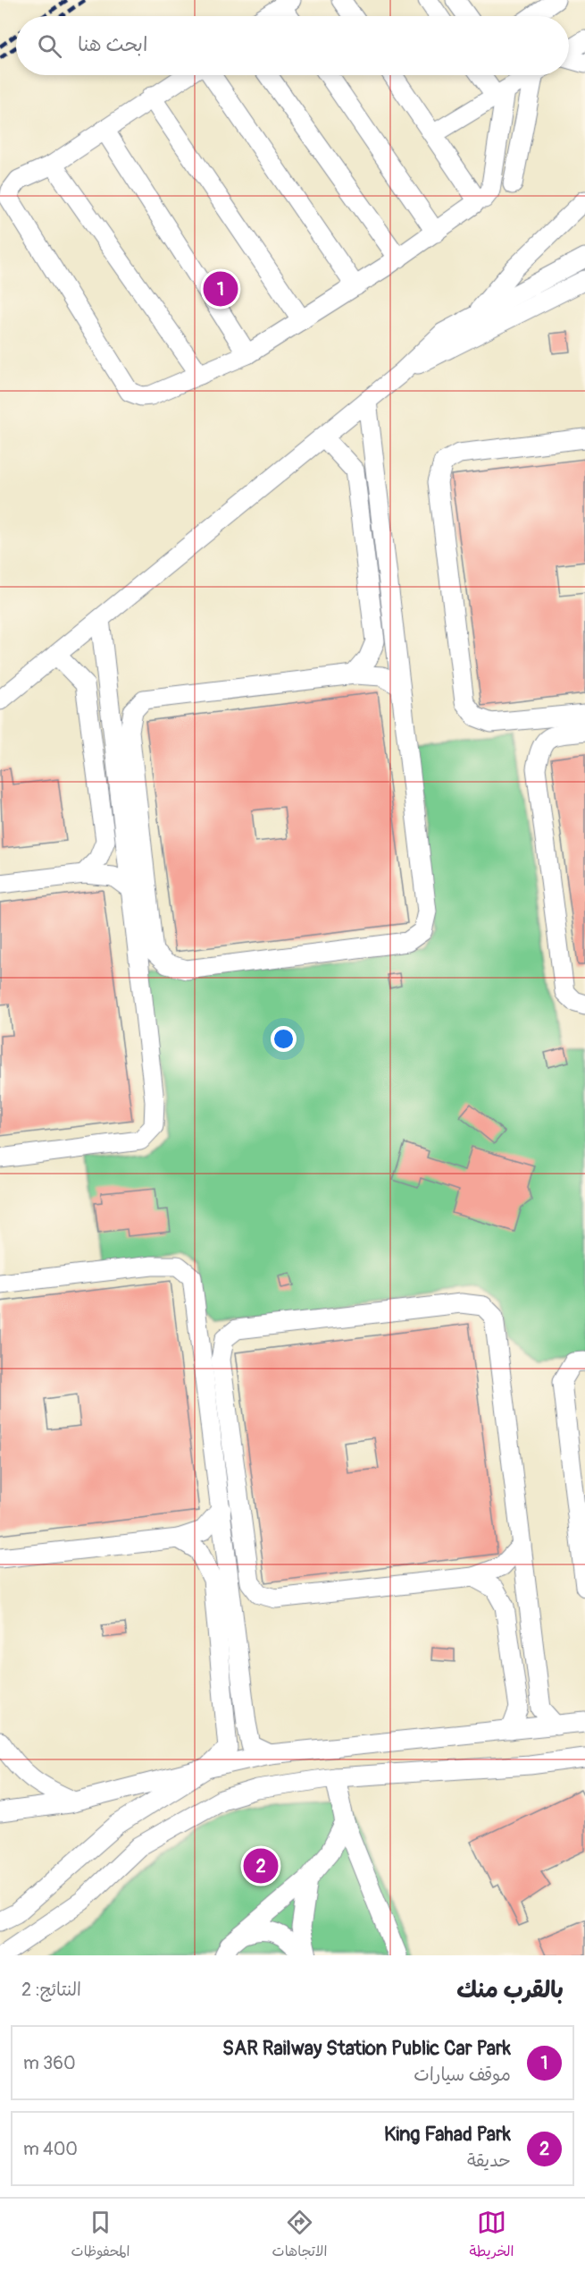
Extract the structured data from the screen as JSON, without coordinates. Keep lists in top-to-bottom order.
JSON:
{
  "page": {
    "search": "ابحث هنا",
    "pins": ["1", "2"],
    "heading": ["بالقرب منك", "النتائج: 2"],
    "list": [
      {
        "mark": "1",
        "name": "SAR Railway Station Public Car Park",
        "note": "موقف سيارات",
        "value": "360 m"
      },
      {
        "mark": "2",
        "name": "King Fahad Park",
        "note": "حديقة",
        "value": "400 m"
      }
    ],
    "nav": ["الخريطة", "الاتجاهات", "المحفوظات"]
  }
}
